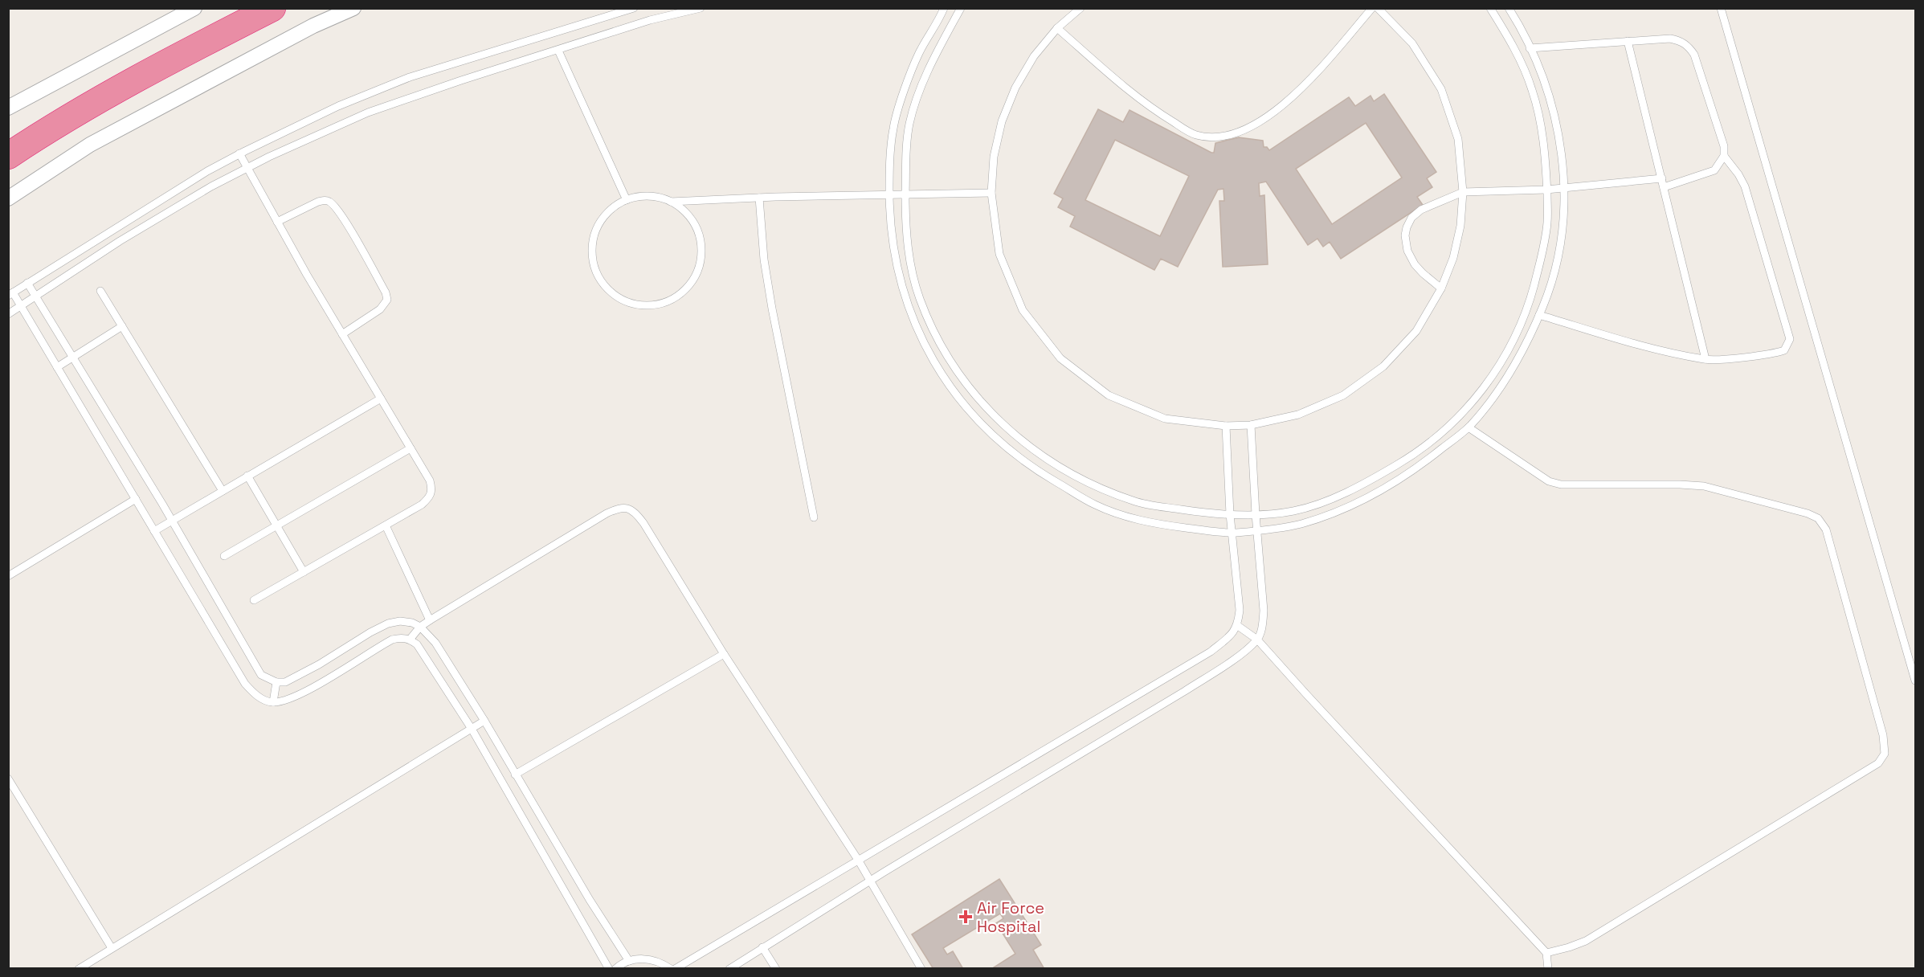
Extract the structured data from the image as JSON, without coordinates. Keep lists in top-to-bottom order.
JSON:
{
  "places": {
    "health": ["Air Force Hospital"]
  }
}
